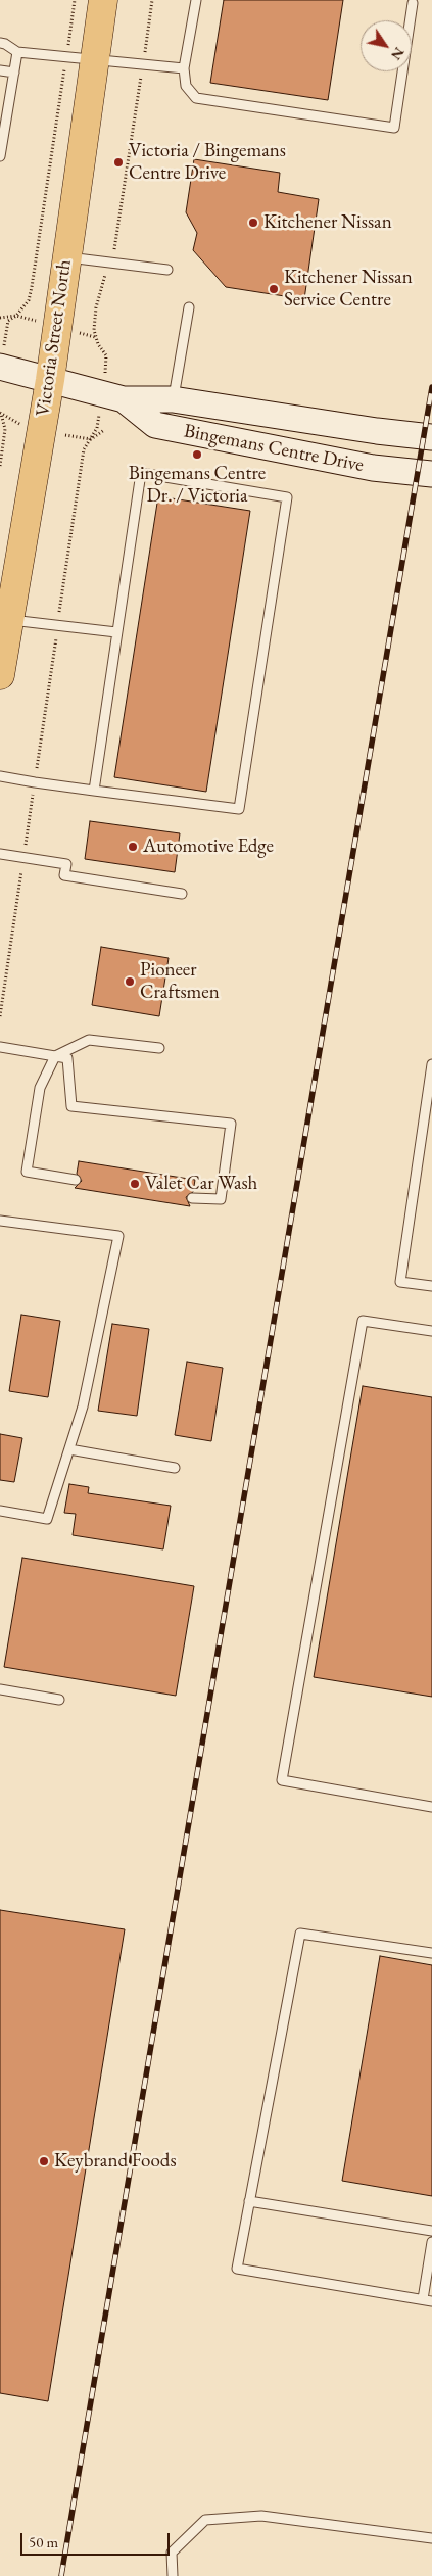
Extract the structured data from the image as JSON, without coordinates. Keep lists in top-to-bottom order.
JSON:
{
  "streets": {
    "main road": ["Victoria Street North", "Bingemans Centre Drive"]
  },
  "crossings": [
    ["Victoria Street North", "Bingemans Centre Drive"]
  ],
  "places": [
    "Victoria / Bingemans Centre Drive",
    "Kitchener Nissan",
    "Kitchener Nissan Service Centre",
    "Bingemans Centre Dr. / Victoria",
    "Automotive Edge",
    "Pioneer Craftsmen",
    "Valet Car Wash",
    "Keybrand Foods"
  ],
  "scale_bar": "50 m",
  "north": "bottom right"
}
